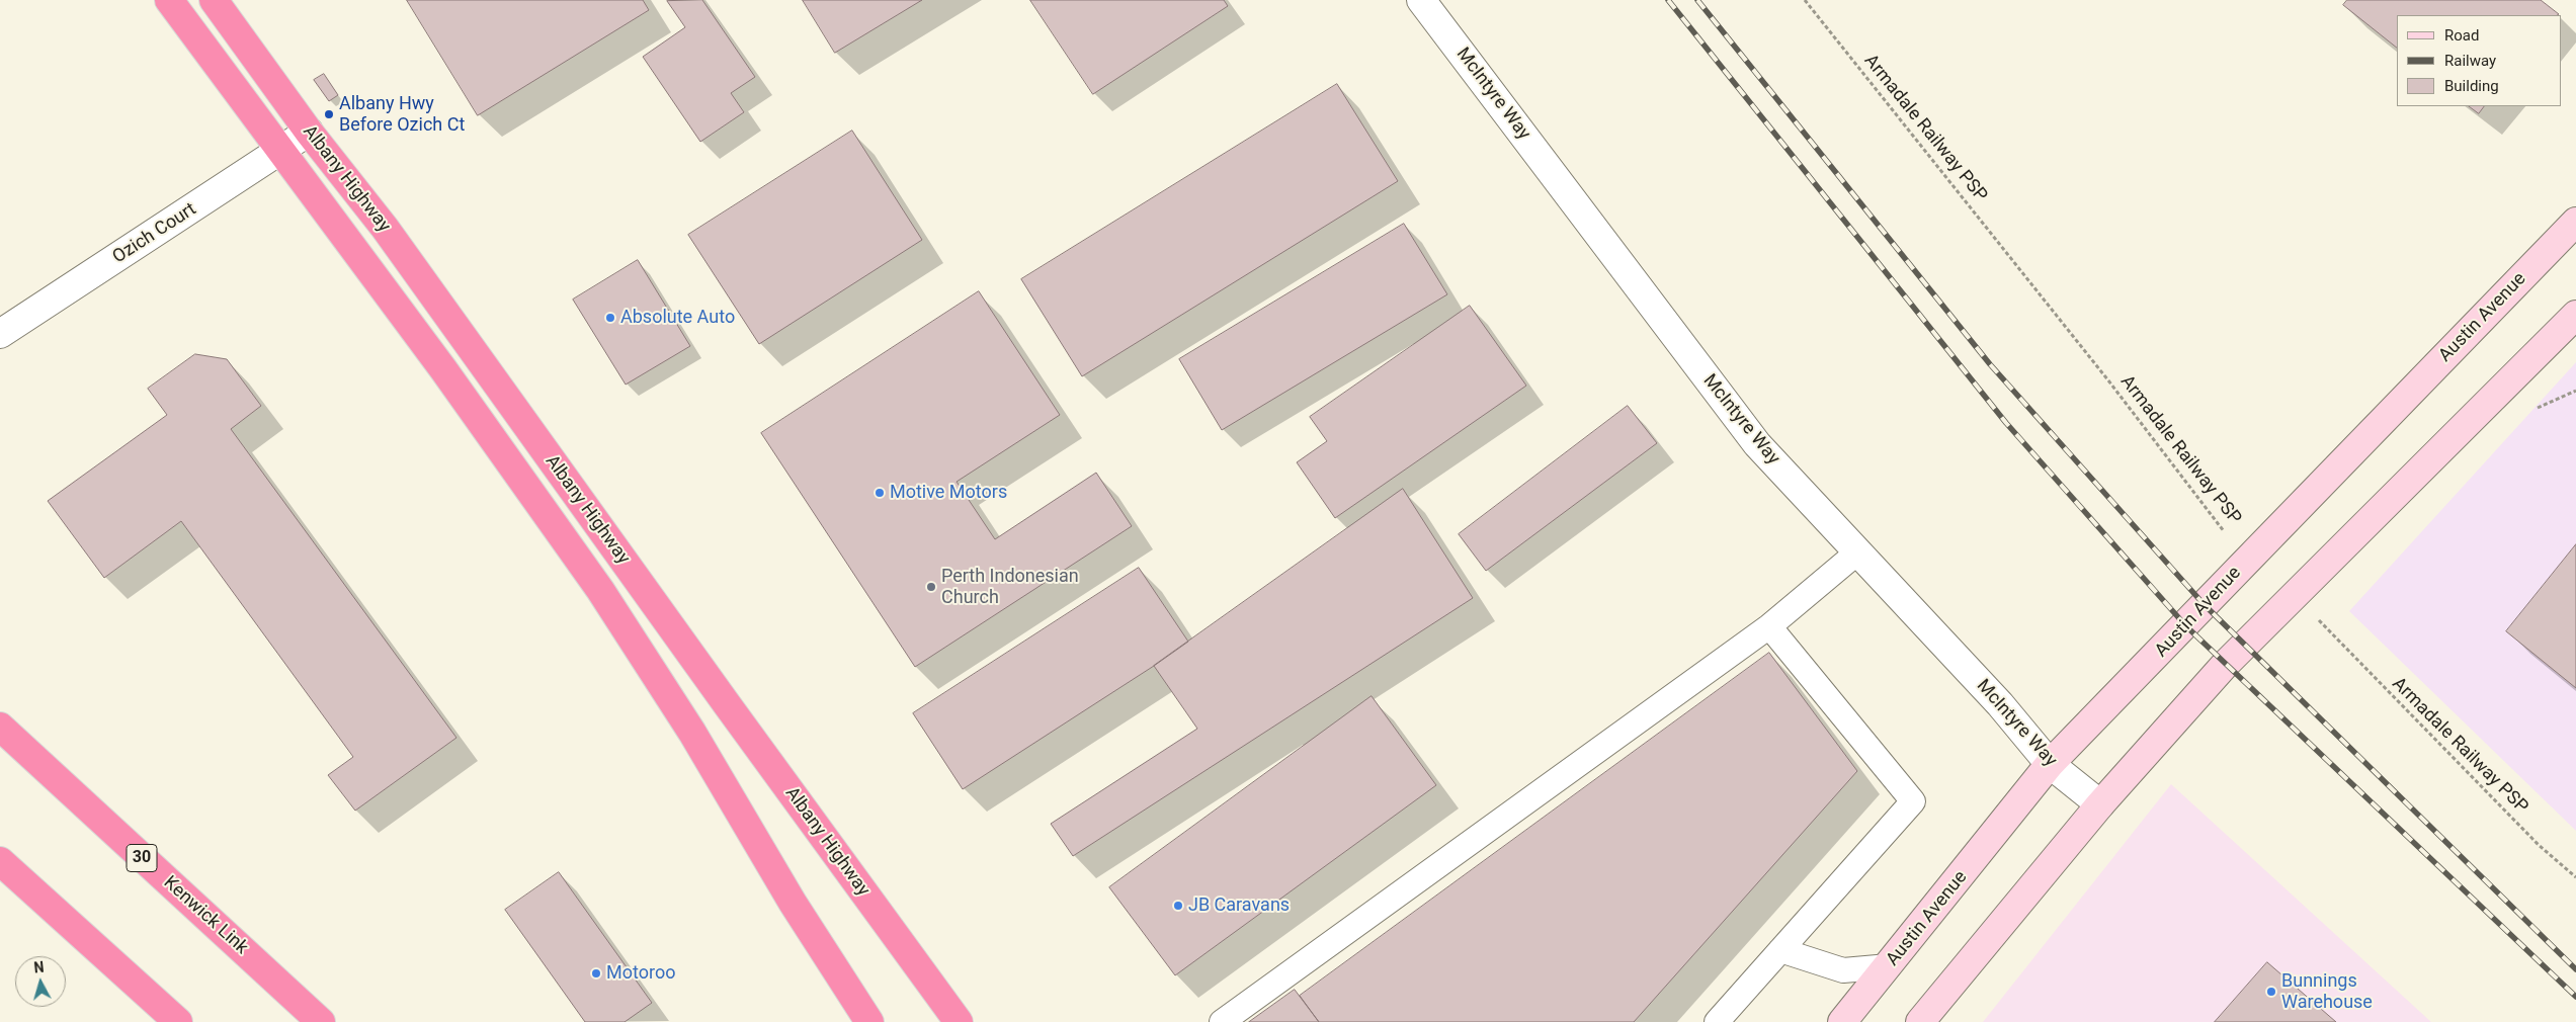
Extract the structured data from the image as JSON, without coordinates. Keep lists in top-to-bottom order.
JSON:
{
  "streets": {
    "highway": ["Albany Highway", "30", "Kenwick Link"],
    "main road": ["Austin Avenue"],
    "street": ["McIntyre Way", "Ozich Court"],
    "path": ["Armadale Railway PSP"]
  },
  "crossings": [
    ["McIntyre Way", "Austin Avenue"],
    ["Armadale Railway PSP", "Austin Avenue"],
    ["Albany Highway", "Ozich Court"]
  ],
  "places": [
    "Albany Hwy Before Ozich Ct",
    "Absolute Auto",
    "Motive Motors",
    "Perth Indonesian Church",
    "JB Caravans",
    "Motoroo",
    "Bunnings Warehouse"
  ],
  "legend": ["Road", "Railway", "Building"],
  "north": "top"
}
